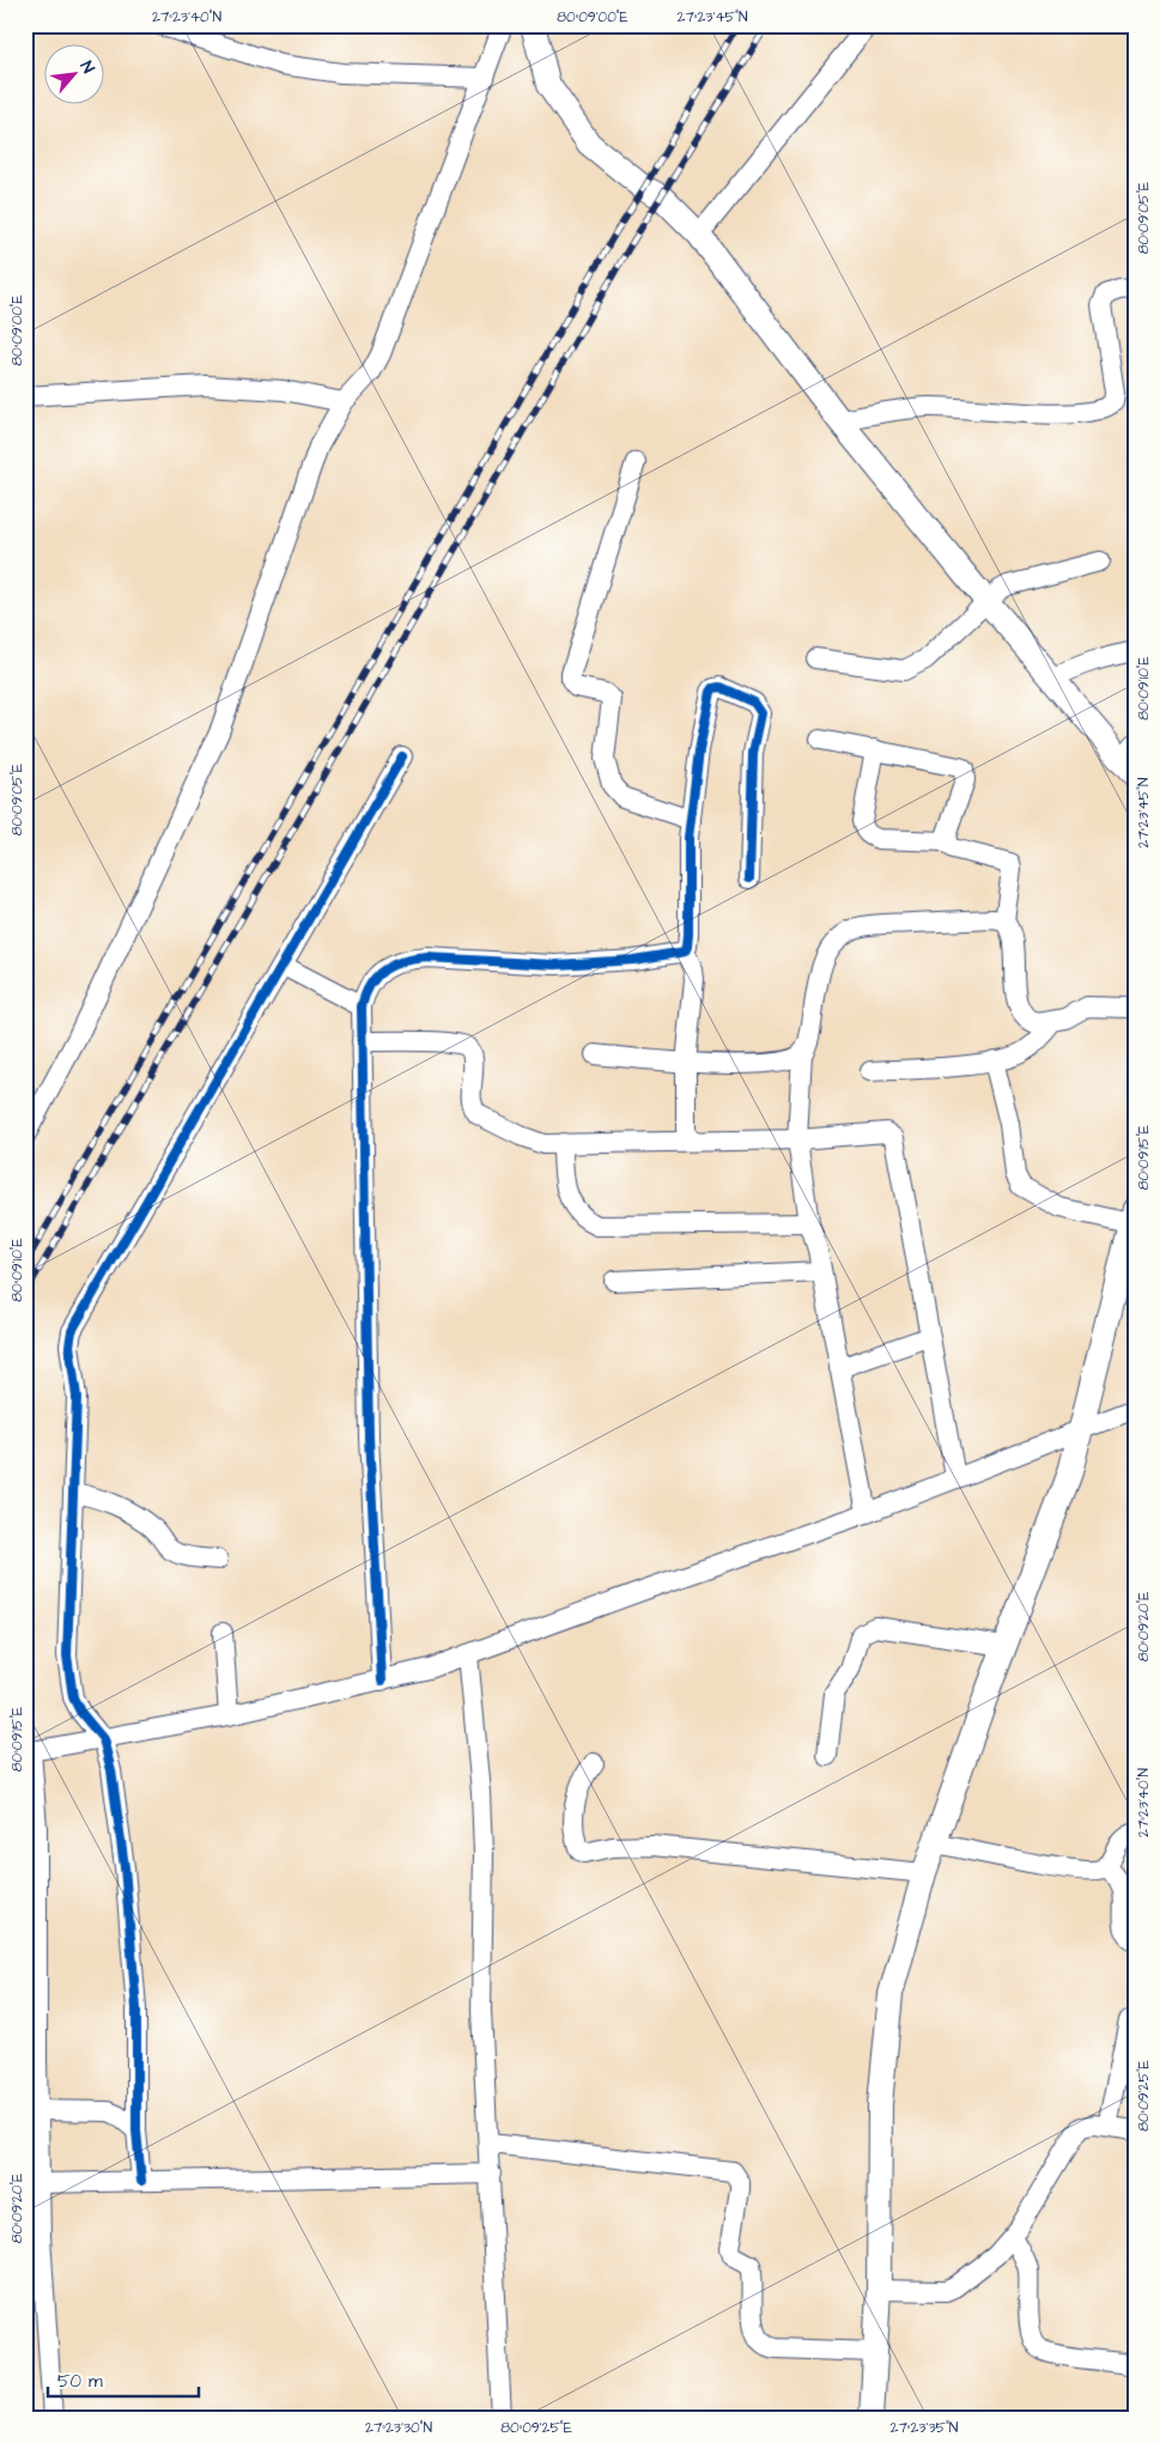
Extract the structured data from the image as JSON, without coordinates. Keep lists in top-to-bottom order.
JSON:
{
  "scale_bar": "50 m",
  "north": "top right",
  "coordinates": [
    "27°23'40\"N",
    "80°09'00\"E",
    "27°23'45\"N",
    "80°09'05\"E",
    "80°09'10\"E",
    "80°09'15\"E",
    "80°09'20\"E",
    "80°09'25\"E",
    "27°23'30\"N",
    "27°23'35\"N"
  ]
}
